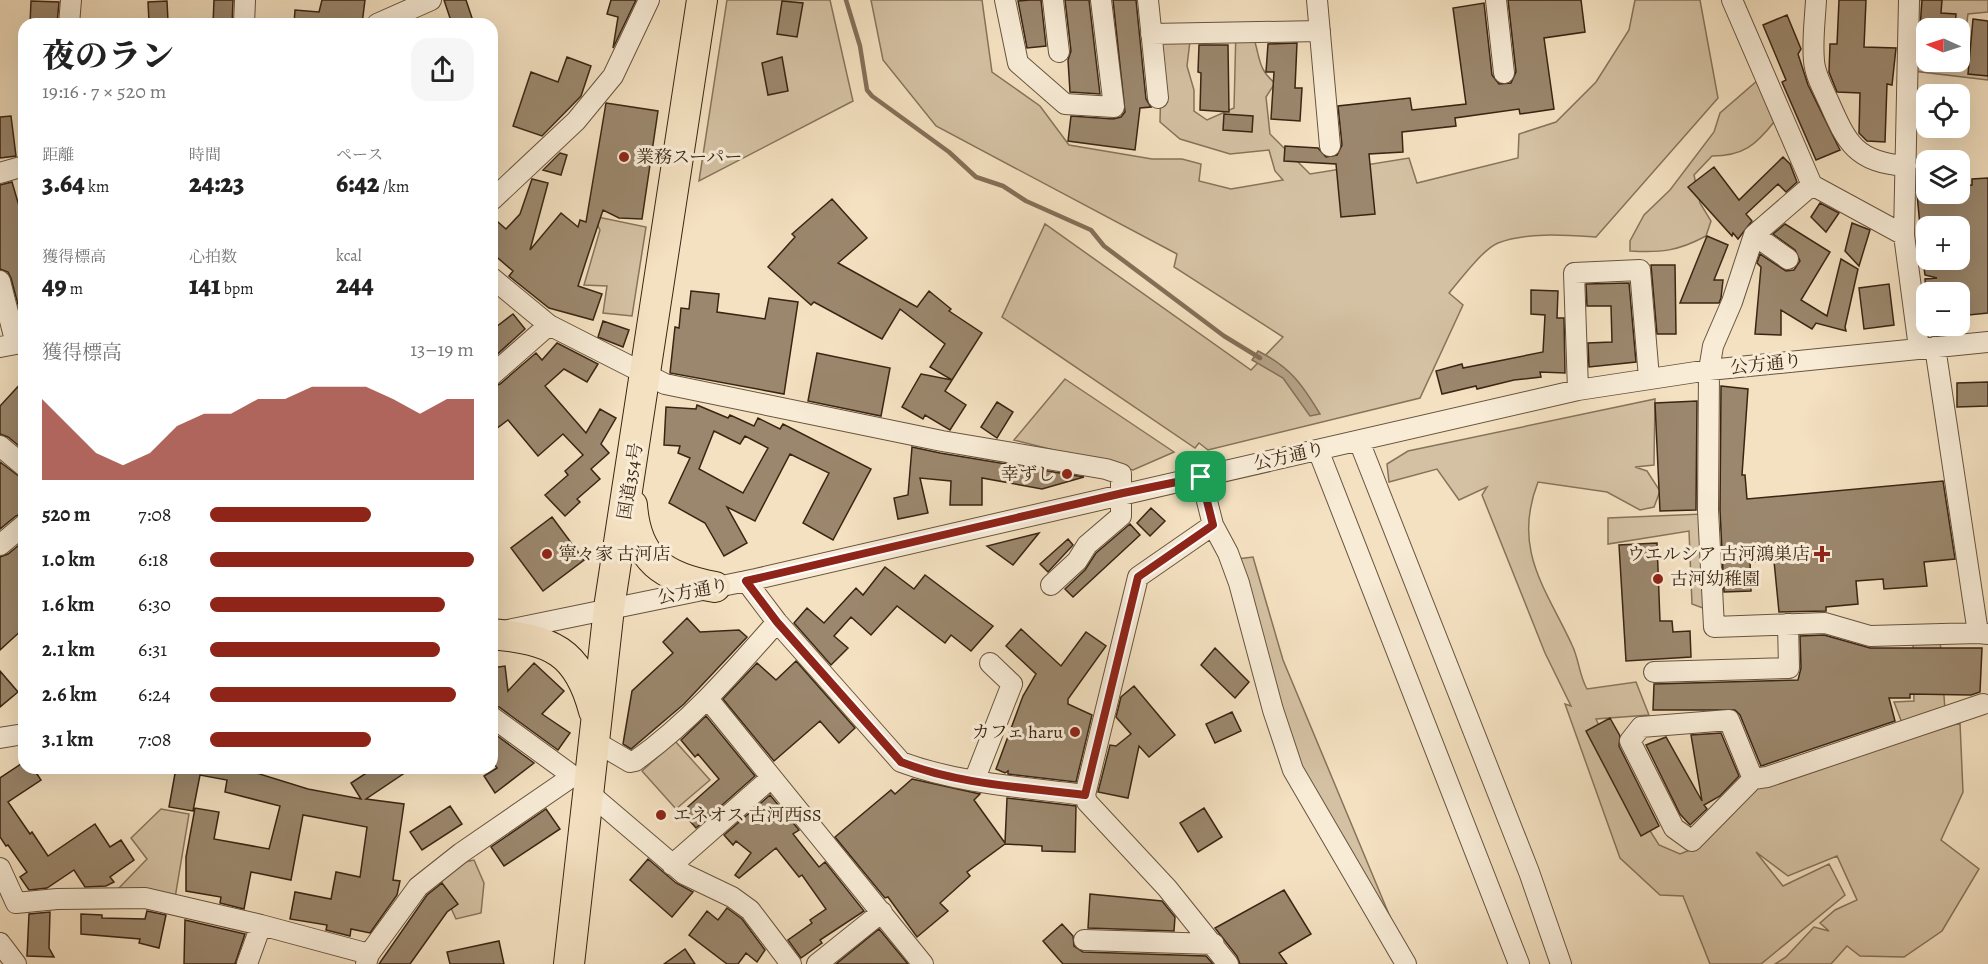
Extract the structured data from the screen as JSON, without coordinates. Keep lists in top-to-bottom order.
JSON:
{
  "streets": {
    "highway": ["国道354号"],
    "street": ["公方通り"]
  },
  "crossings": [
    ["公方通り", "国道354号"]
  ],
  "places": {
    "other": [
      "業務スーパー",
      "幸ずし",
      "寧々家 古河店",
      "古河幼稚園",
      "カフェ haru",
      "エネオス 古河西SS"
    ],
    "health": ["ウエルシア 古河鴻巣店"]
  },
  "north": "left",
  "page": {
    "map_buttons": ["+", "−"],
    "heading": ["夜のラン", "19:16 · 7 × 520 m"],
    "stats": [
      ["距離", "3.64 km"],
      ["時間", "24:23"],
      ["ペース", "6:42 /km"],
      ["獲得標高", "49 m"],
      ["心拍数", "141 bpm"],
      ["kcal", "244"]
    ],
    "chart": ["獲得標高", "13–19 m"],
    "list": [
      {
        "name": "520 m",
        "note": "7:08"
      },
      {
        "name": "1.0 km",
        "note": "6:18"
      },
      {
        "name": "1.6 km",
        "note": "6:30"
      },
      {
        "name": "2.1 km",
        "note": "6:31"
      },
      {
        "name": "2.6 km",
        "note": "6:24"
      },
      {
        "name": "3.1 km",
        "note": "7:08"
      }
    ]
  }
}
